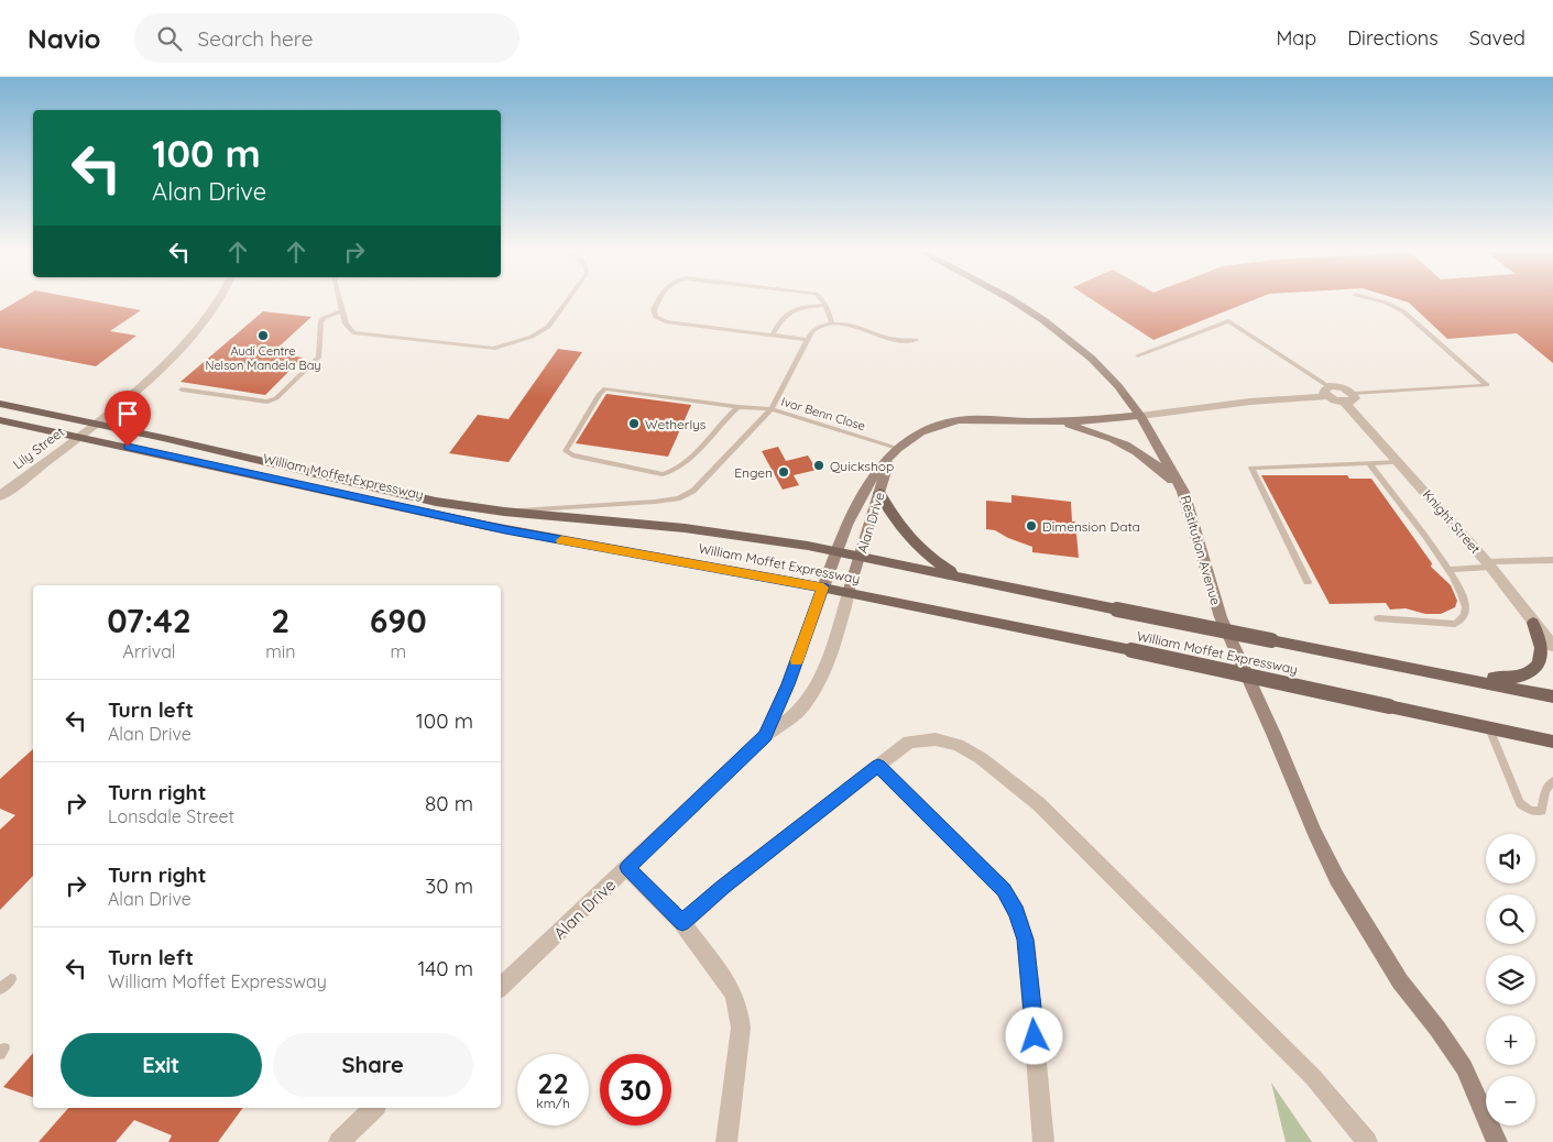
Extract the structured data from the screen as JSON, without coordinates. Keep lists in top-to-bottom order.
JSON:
{
  "streets": {
    "main road": ["William Moffet Expressway"],
    "street": [
      "Lily Street",
      "Knight Street",
      "Alan Drive",
      "Restitution Avenue"
    ],
    "lane": ["Ivor Benn Close"]
  },
  "crossings": [
    ["Ivor Benn Close", "Alan Drive"],
    ["Lily Street", "William Moffet Expressway"],
    ["William Moffet Expressway", "Alan Drive"]
  ],
  "places": [
    "Audi Centre Nelson Mandela Bay",
    "Wetherlys",
    "Quickshop",
    "Engen",
    "Dimension Data"
  ],
  "page": {
    "header": "Navio",
    "search": "Search here",
    "nav": ["Map", "Directions", "Saved"],
    "turn": ["100 m", "Alan Drive"],
    "eta": [
      "07:42",
      "Arrival",
      "2",
      "min",
      "690",
      "m"
    ],
    "list": [
      {
        "name": "Turn left",
        "note": "Alan Drive",
        "value": "100 m"
      },
      {
        "name": "Turn right",
        "note": "Lonsdale Street",
        "value": "80 m"
      },
      {
        "name": "Turn right",
        "note": "Alan Drive",
        "value": "30 m"
      },
      {
        "name": "Turn left",
        "note": "William Moffet Expressway",
        "value": "140 m"
      }
    ],
    "map_buttons": ["+", "−"],
    "buttons": ["Exit", "Share"],
    "speed": "22 km/h",
    "limit": "30"
  }
}
